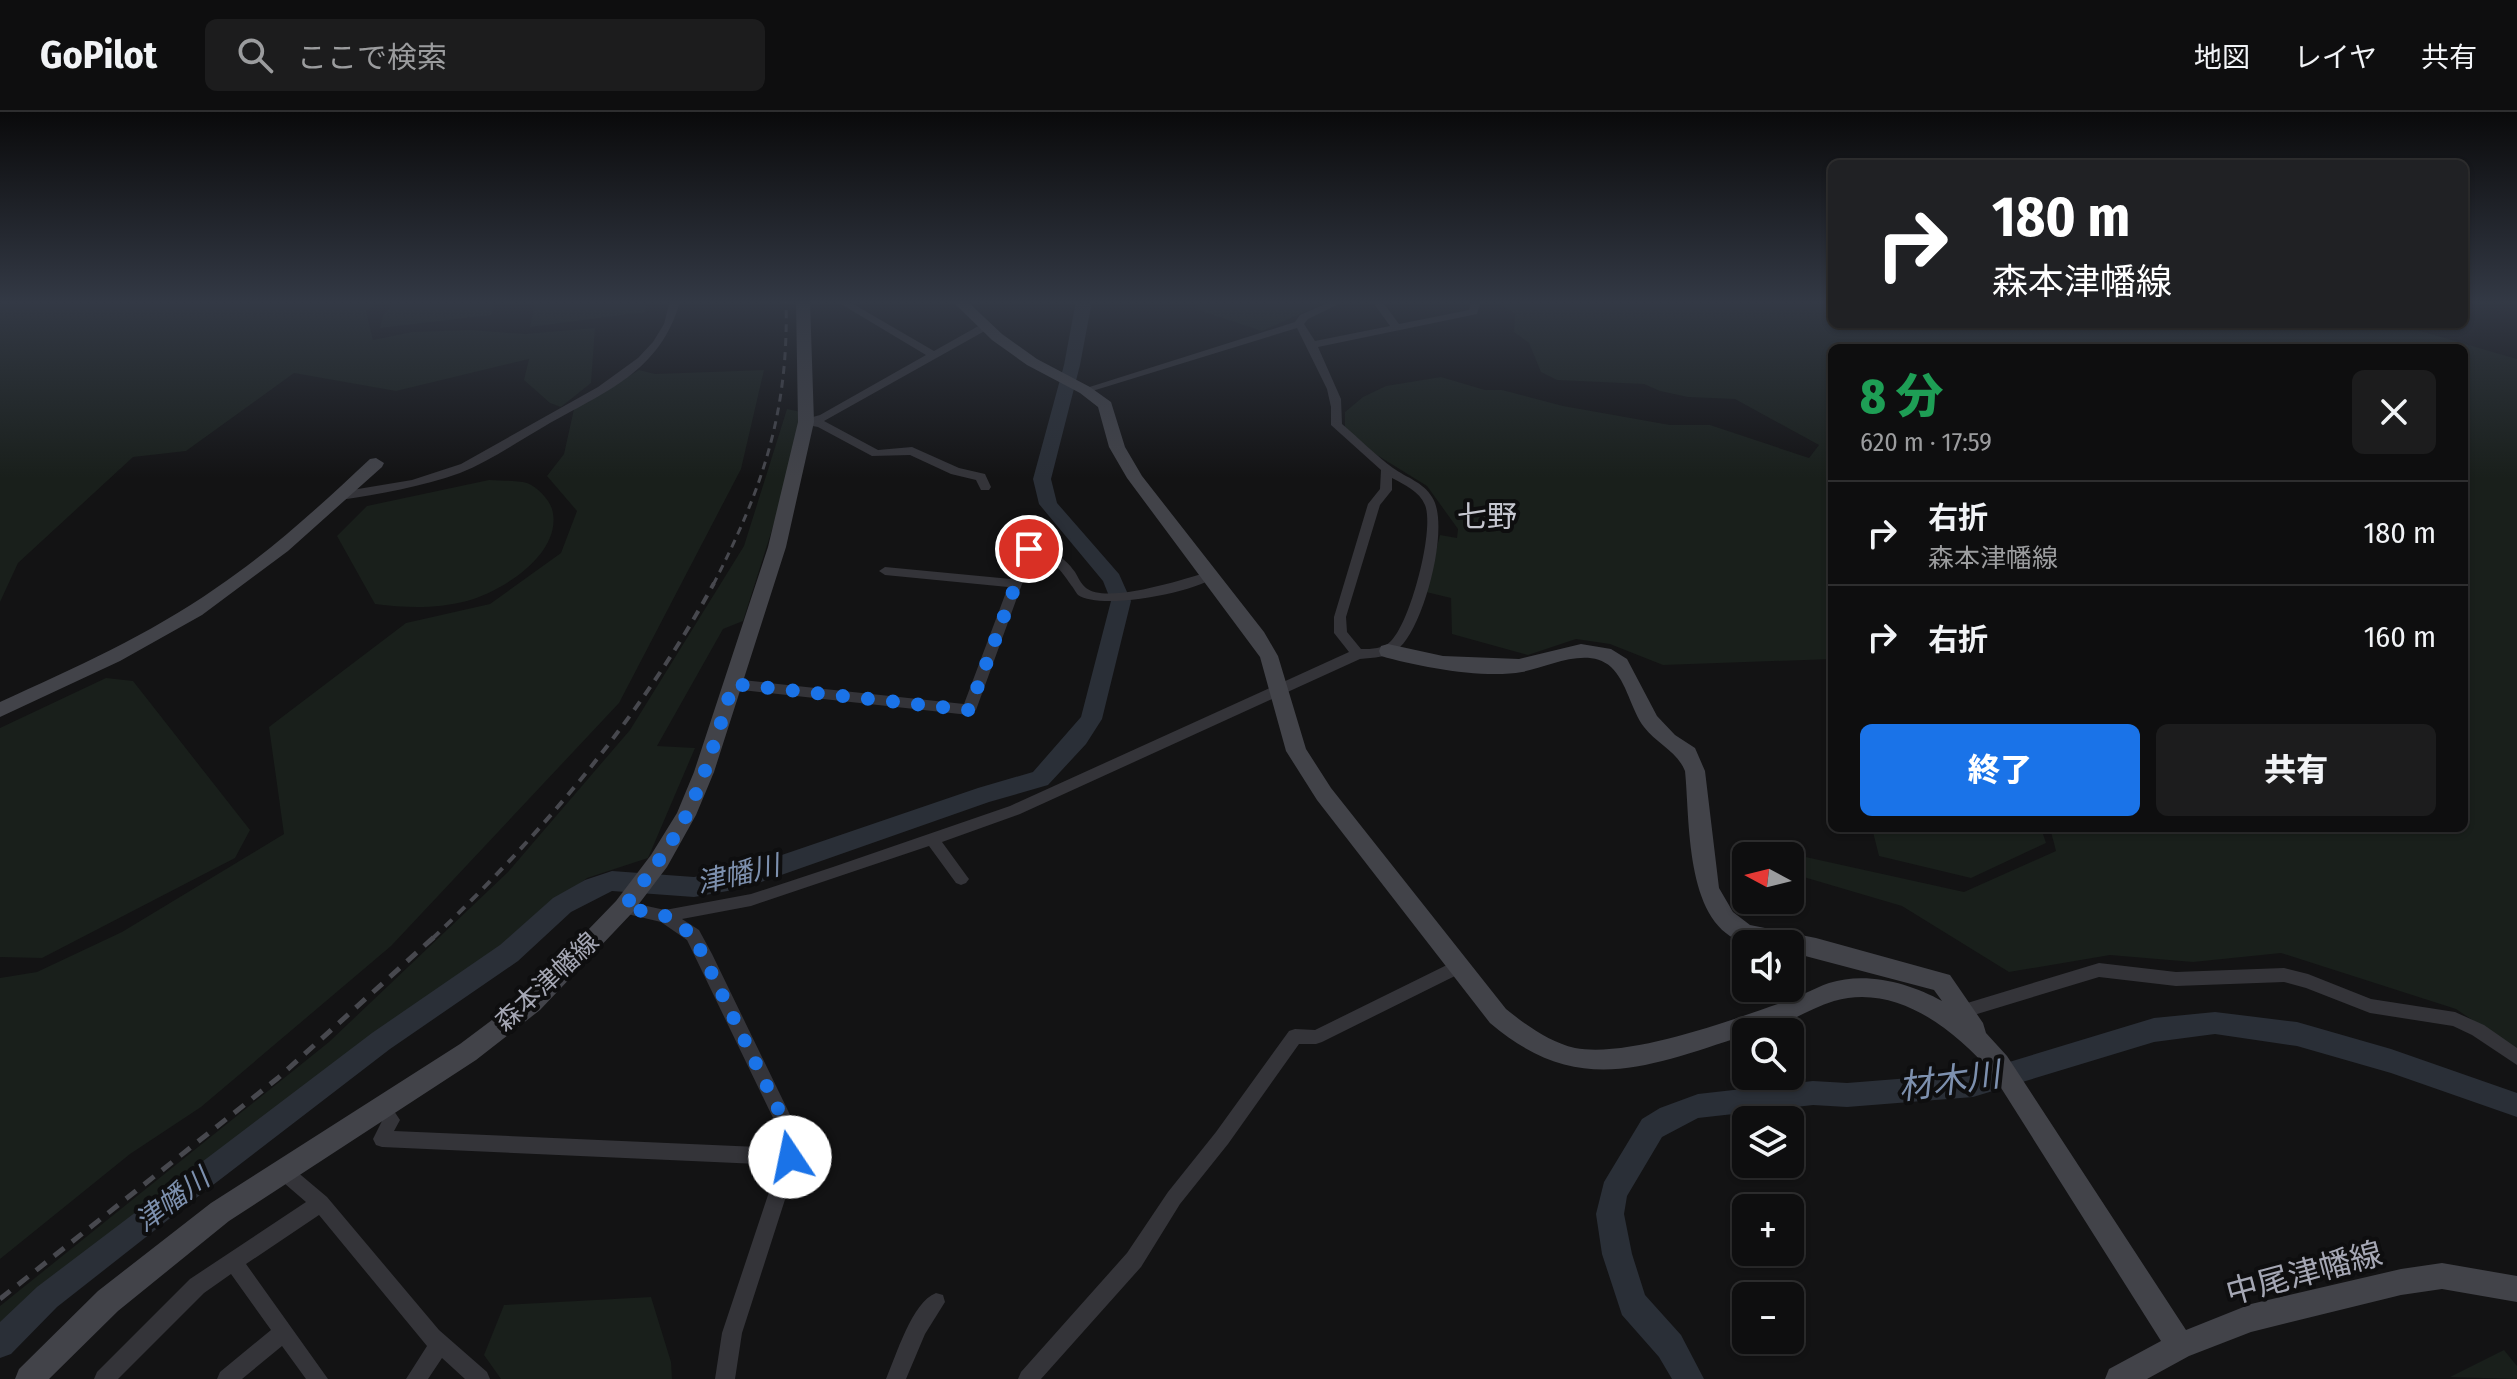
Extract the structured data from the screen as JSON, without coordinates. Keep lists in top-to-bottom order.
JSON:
{
  "streets": {
    "street": ["森本津幡線", "中尾津幡線"]
  },
  "districts": ["七野"],
  "water": ["津幡川", "材木川"],
  "north": "left",
  "page": {
    "header": "GoPilot",
    "search": "ここで検索",
    "nav": ["地図", "レイヤ", "共有"],
    "turn": ["180 m", "森本津幡線"],
    "heading": ["8 分", "620 m · 17:59"],
    "list": [
      {
        "name": "右折",
        "note": "森本津幡線",
        "value": "180 m"
      },
      {
        "name": "右折",
        "value": "160 m"
      }
    ],
    "buttons": ["終了", "共有"],
    "map_buttons": ["+", "−"]
  }
}
